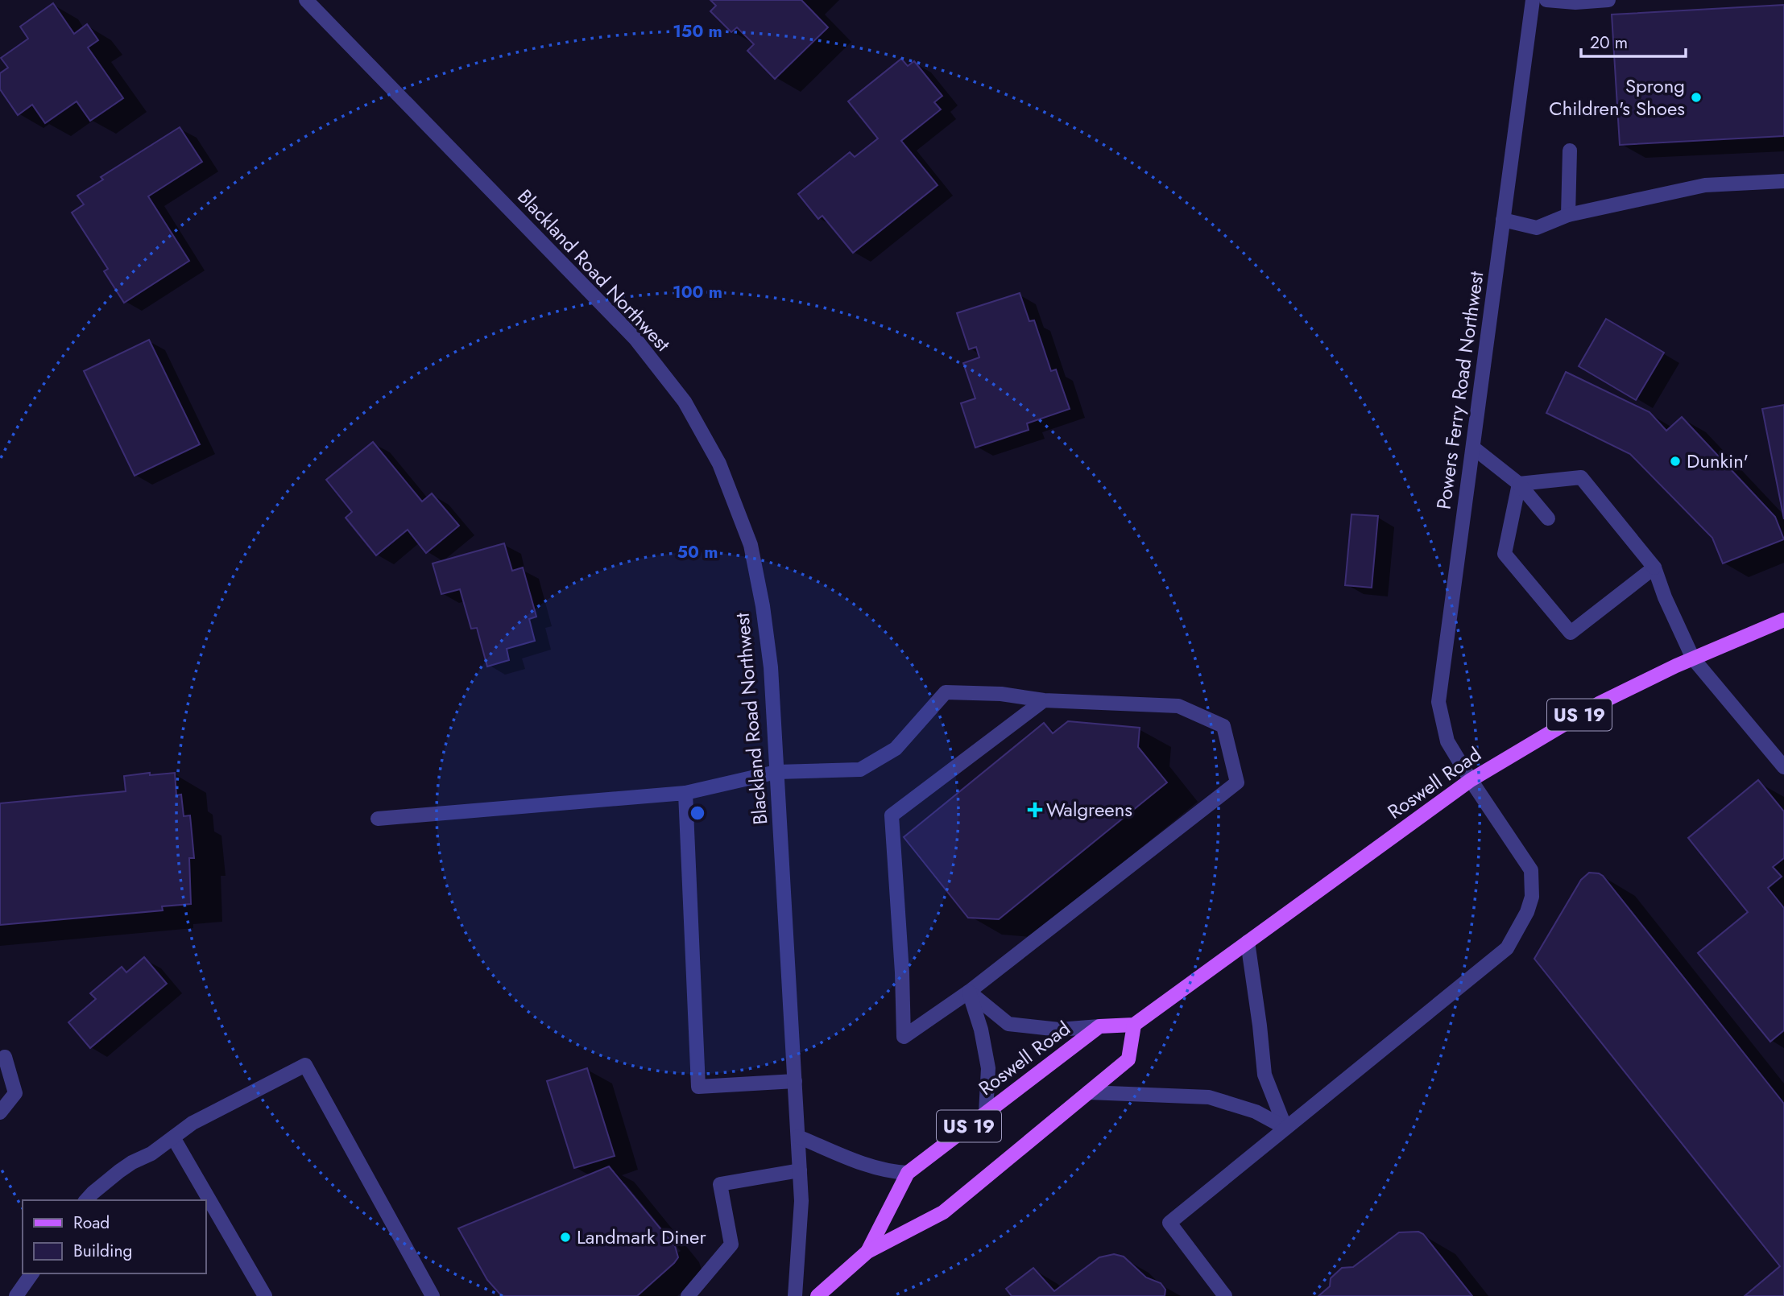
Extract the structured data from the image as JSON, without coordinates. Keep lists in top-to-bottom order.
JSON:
{
  "streets": {
    "main road": ["US 19", "Roswell Road"],
    "street": ["Blackland Road Northwest", "Powers Ferry Road Northwest"]
  },
  "crossings": [
    ["Powers Ferry Road Northwest", "Roswell Road"]
  ],
  "places": {
    "other": ["Sprong Children's Shoes", "Dunkin'", "Landmark Diner"],
    "health": ["Walgreens"]
  },
  "legend": ["Road", "Building"],
  "scale_bar": "20 m",
  "rings": ["150 m", "100 m", "50 m"]
}
